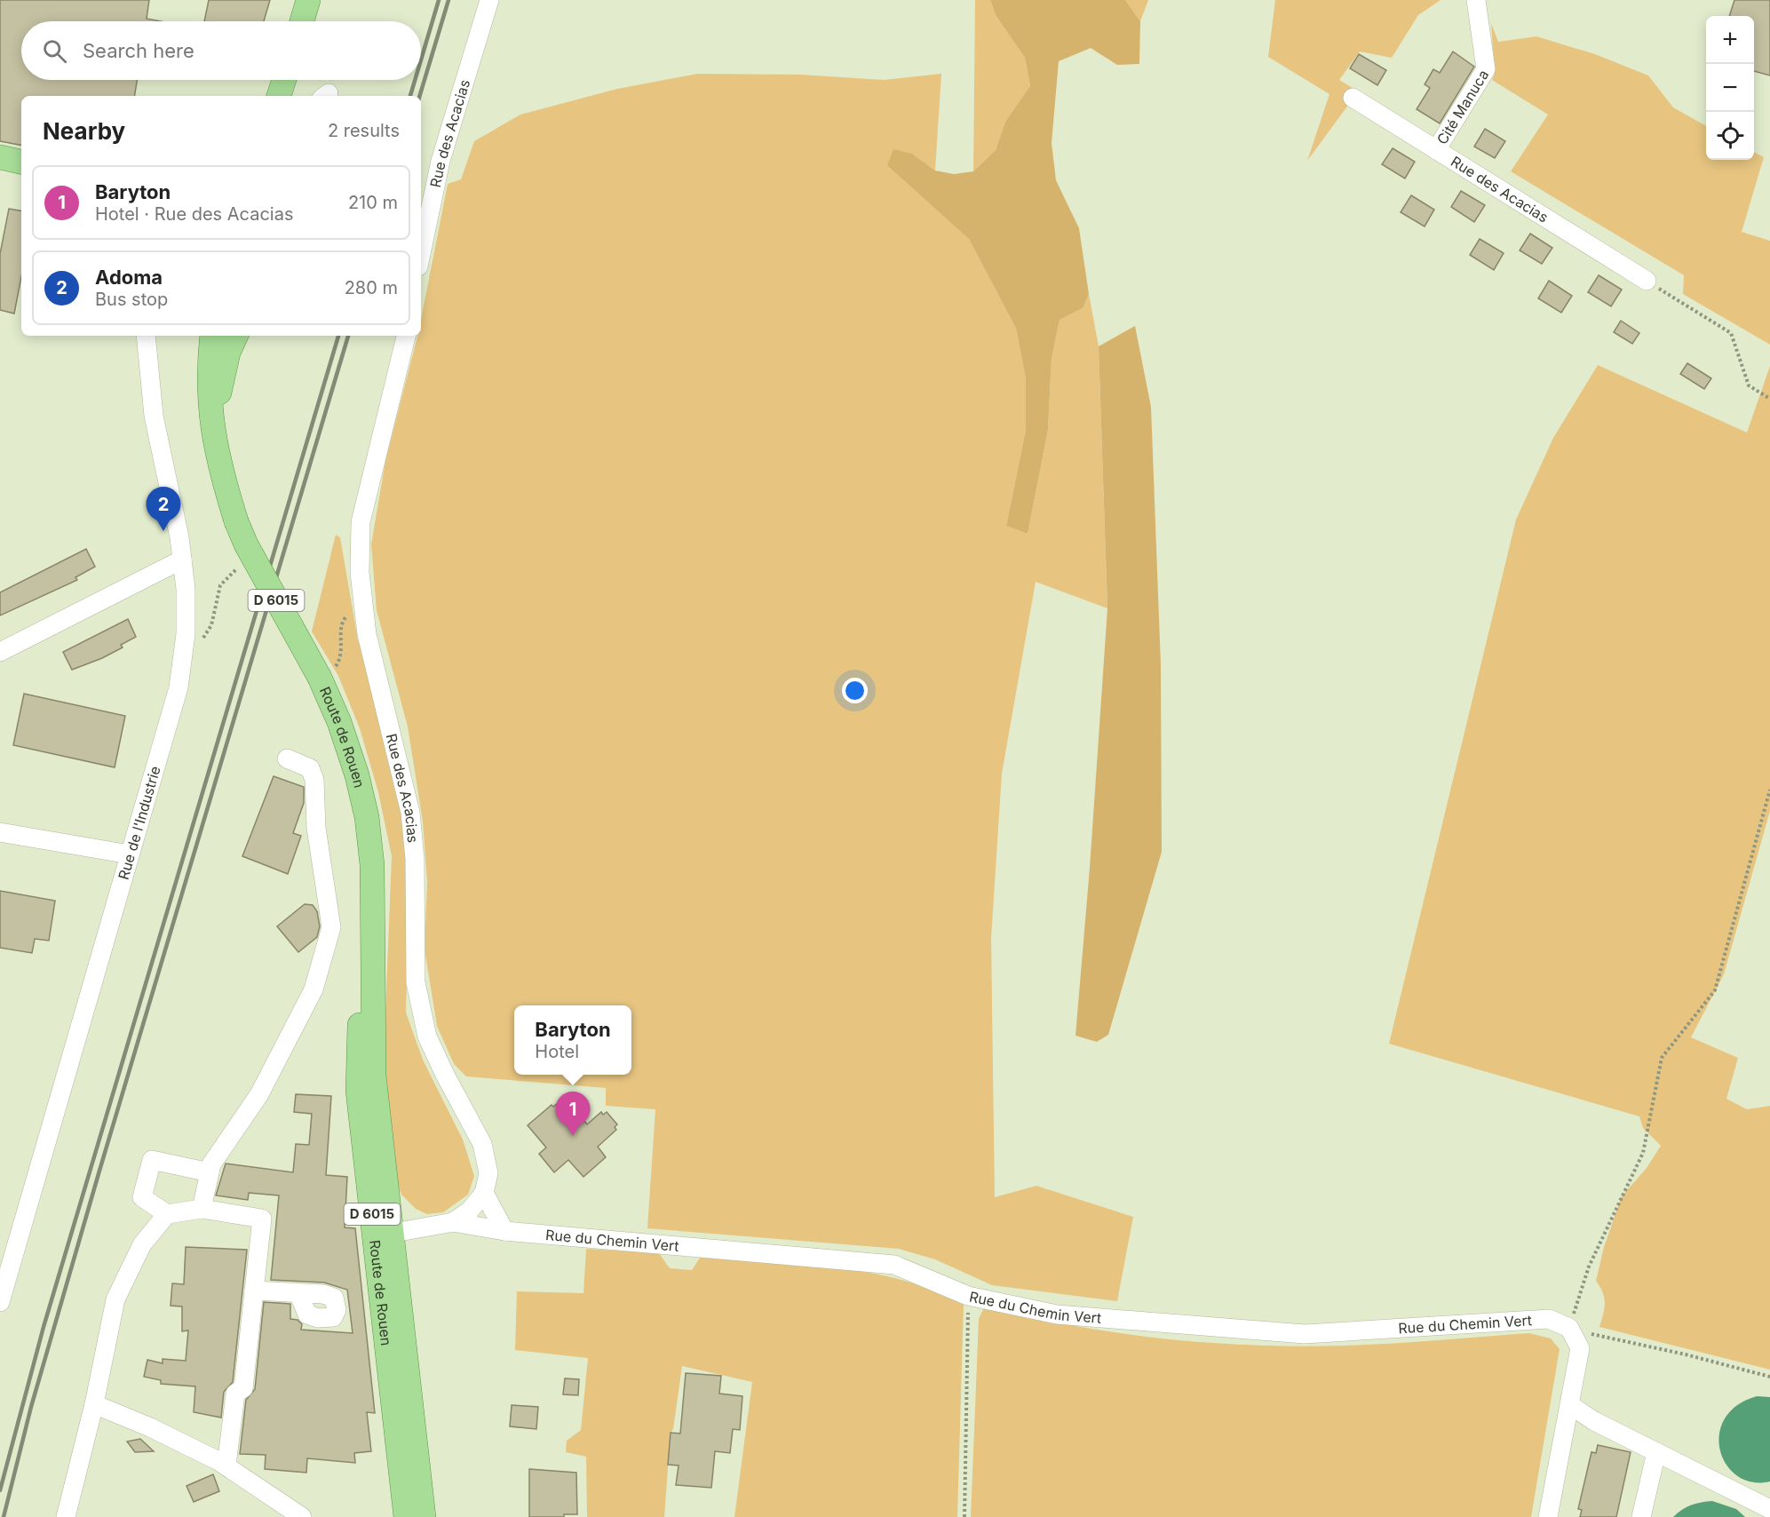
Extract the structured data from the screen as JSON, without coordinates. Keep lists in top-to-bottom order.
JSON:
{
  "streets": {
    "main road": ["D 6015", "Route de Rouen"],
    "street": [
      "Cité Manuca",
      "Rue des Acacias",
      "Rue de l'Industrie",
      "Rue du Chemin Vert"
    ]
  },
  "crossings": [
    ["Cité Manuca", "Rue des Acacias"],
    ["Route de Rouen", "Rue du Chemin Vert"]
  ],
  "page": {
    "map_buttons": ["+", "−"],
    "search": "Search here",
    "heading": ["Nearby", "2 results"],
    "list": [
      {
        "mark": "1",
        "name": "Baryton",
        "note": "Hotel · Rue des Acacias",
        "value": "210 m"
      },
      {
        "mark": "2",
        "name": "Adoma",
        "note": "Bus stop",
        "value": "280 m"
      }
    ],
    "pins": ["2", "1"],
    "popup": ["Baryton", "Hotel"]
  }
}
